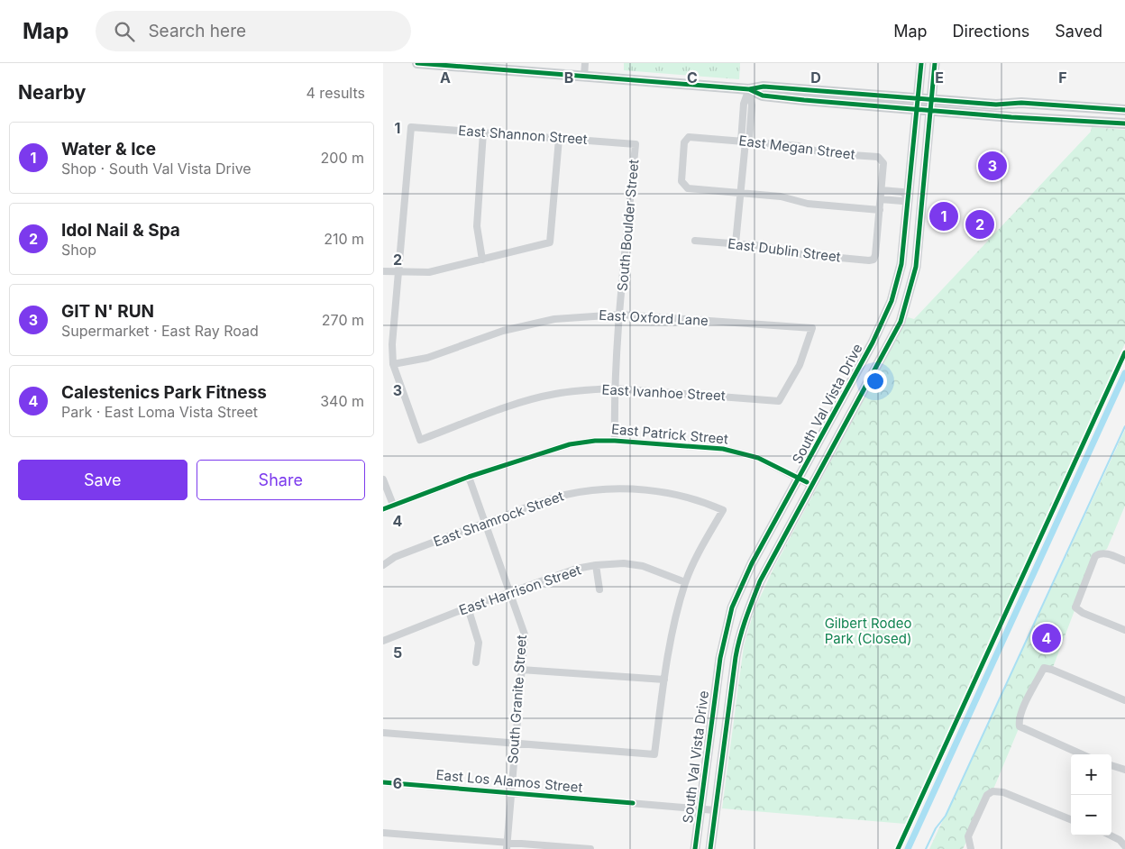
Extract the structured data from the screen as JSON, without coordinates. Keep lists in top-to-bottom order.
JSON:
{
  "streets": {
    "main road": ["South Val Vista Drive"],
    "street": [
      "East Shannon Street",
      "East Megan Street",
      "South Boulder Street",
      "East Dublin Street",
      "East Oxford Lane",
      "East Ivanhoe Street",
      "East Patrick Street",
      "East Shamrock Street",
      "East Harrison Street",
      "South Granite Street",
      "East Los Alamos Street"
    ]
  },
  "crossings": [
    ["East Shannon Street", "South Boulder Street"],
    ["South Boulder Street", "East Oxford Lane"],
    ["South Boulder Street", "East Ivanhoe Street"],
    ["South Boulder Street", "East Patrick Street"],
    ["East Oxford Lane", "East Ivanhoe Street"],
    ["South Val Vista Drive", "East Patrick Street"],
    ["South Val Vista Drive", "East Los Alamos Street"],
    ["East Patrick Street", "South Granite Street"],
    ["East Shamrock Street", "East Harrison Street"],
    ["East Shamrock Street", "South Granite Street"],
    ["East Harrison Street", "South Granite Street"],
    ["South Granite Street", "East Los Alamos Street"]
  ],
  "parks": ["Gilbert Rodeo Park (Closed)"],
  "page": {
    "header": "Map",
    "search": "Search here",
    "nav": ["Map", "Directions", "Saved"],
    "heading": ["Nearby", "4 results"],
    "list": [
      {
        "mark": "1",
        "name": "Water & Ice",
        "note": "Shop · South Val Vista Drive",
        "value": "200 m"
      },
      {
        "mark": "2",
        "name": "Idol Nail & Spa",
        "note": "Shop",
        "value": "210 m"
      },
      {
        "mark": "3",
        "name": "GIT N' RUN",
        "note": "Supermarket · East Ray Road",
        "value": "270 m"
      },
      {
        "mark": "4",
        "name": "Calestenics Park Fitness",
        "note": "Park · East Loma Vista Street",
        "value": "340 m"
      }
    ],
    "pins": [
      "3",
      "1",
      "2",
      "4"
    ],
    "buttons": ["Save", "Share"],
    "map_buttons": ["+", "−"]
  },
  "grid": {
    "columns": [
      "A",
      "B",
      "C",
      "D",
      "E",
      "F"
    ],
    "rows": [
      "1",
      "2",
      "3",
      "4",
      "5",
      "6"
    ]
  }
}
